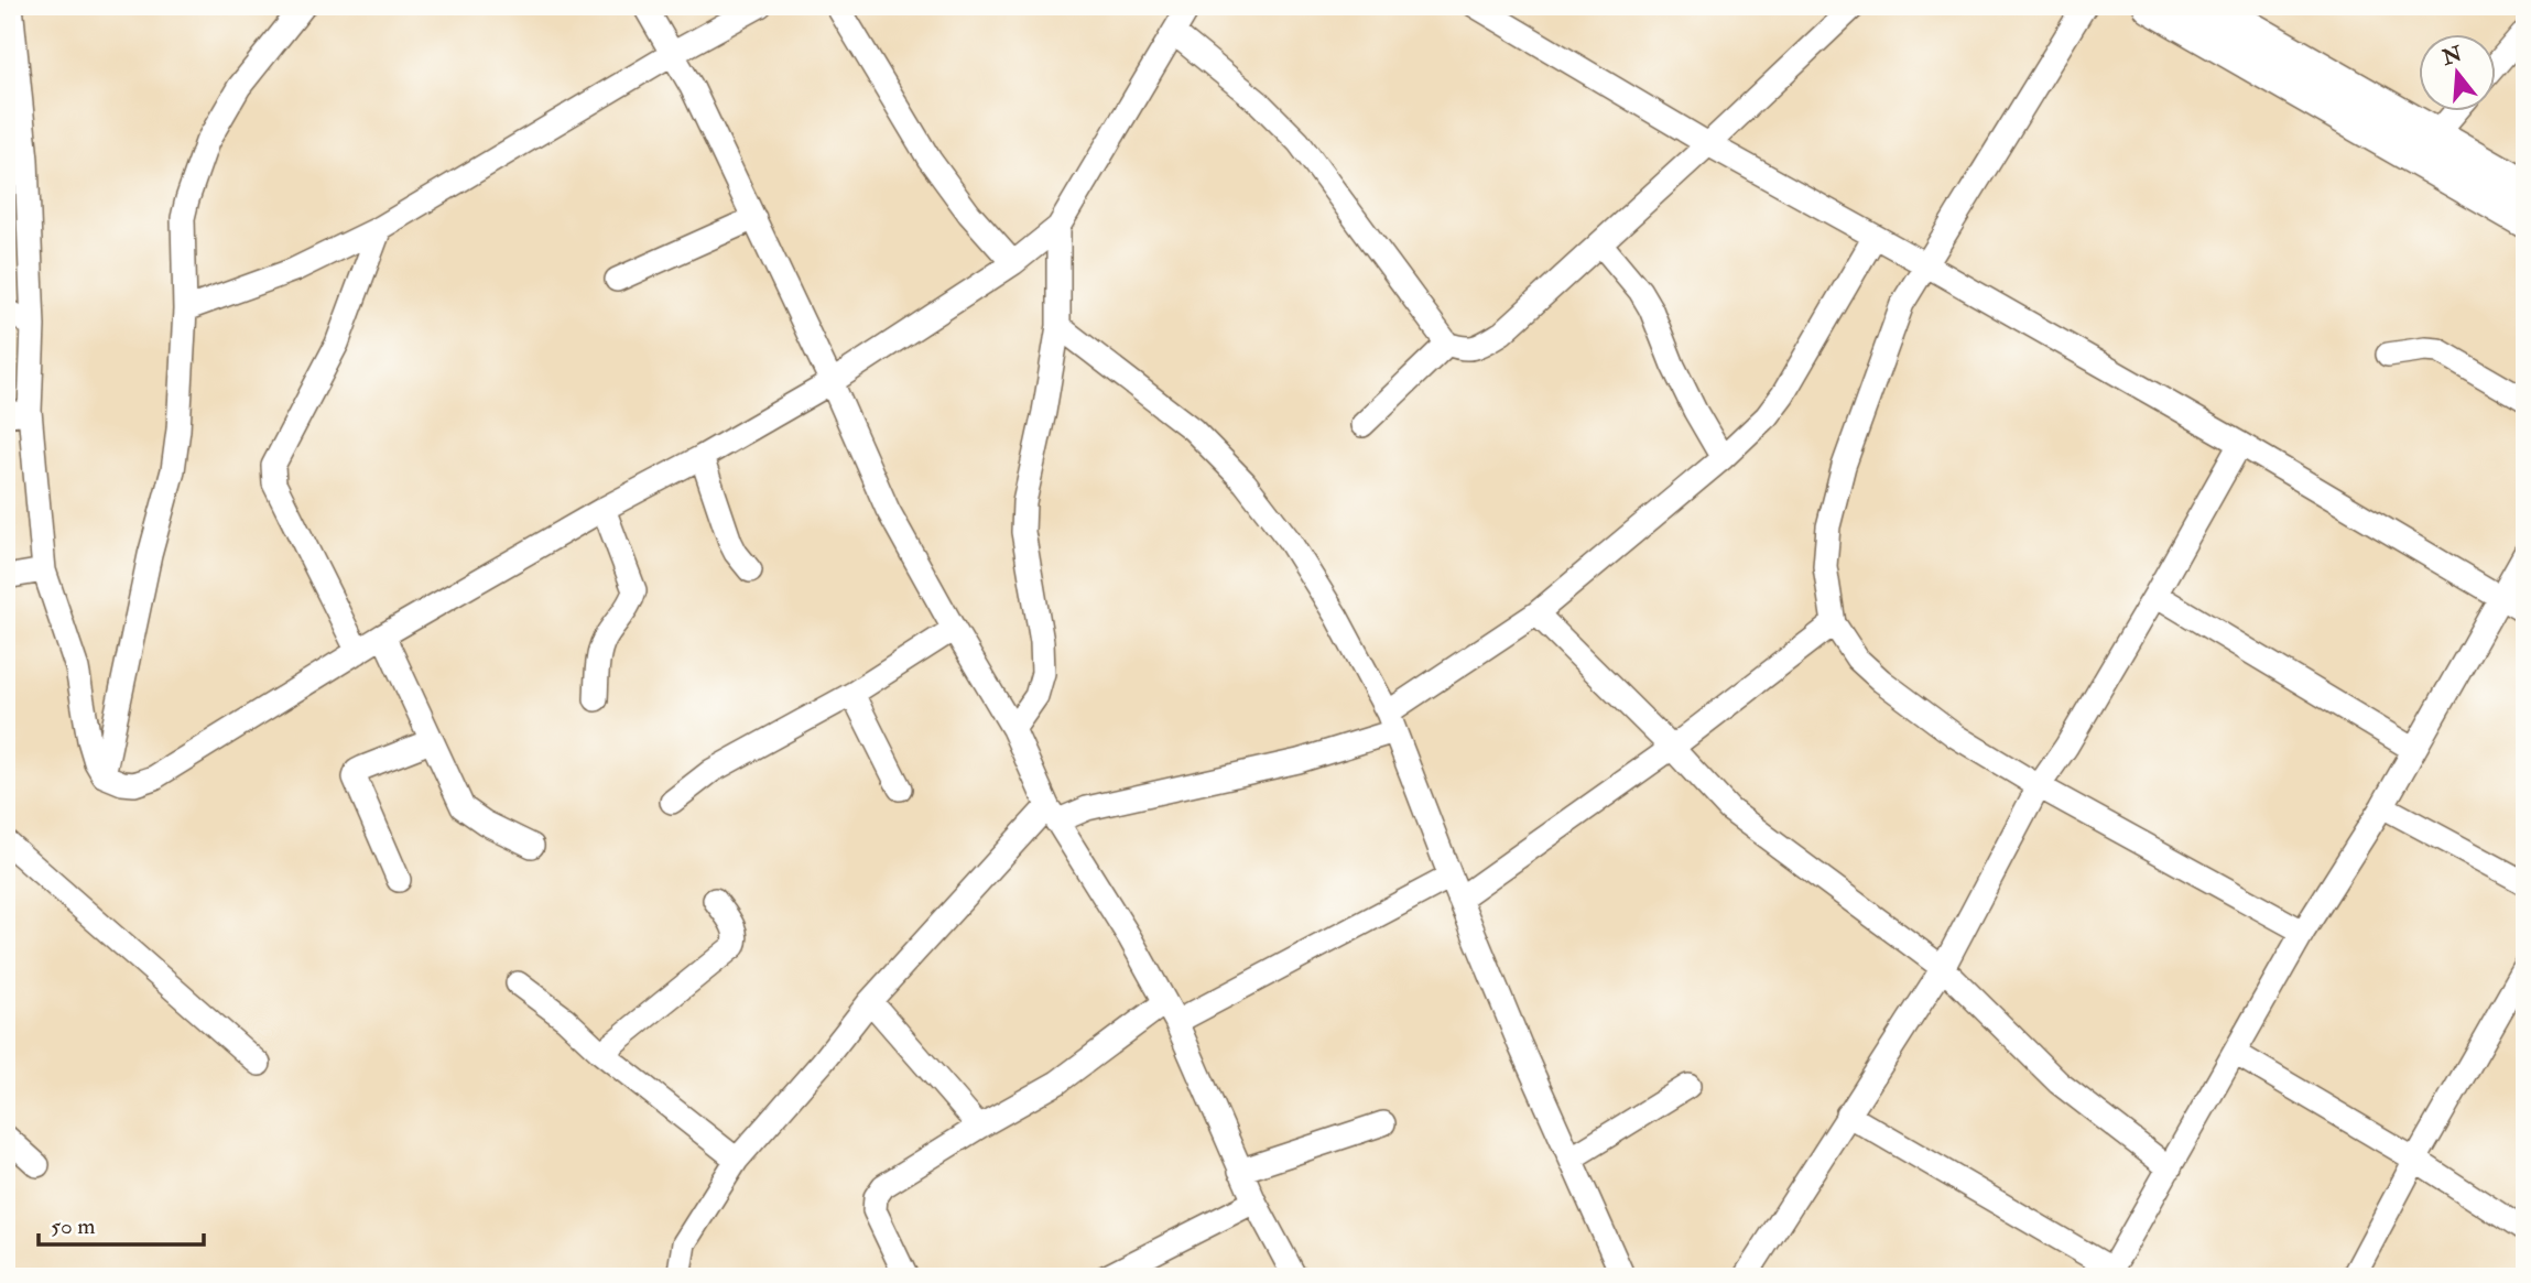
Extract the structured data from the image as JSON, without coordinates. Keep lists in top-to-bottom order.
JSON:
{
  "scale_bar": "50 m",
  "north": "top"
}
